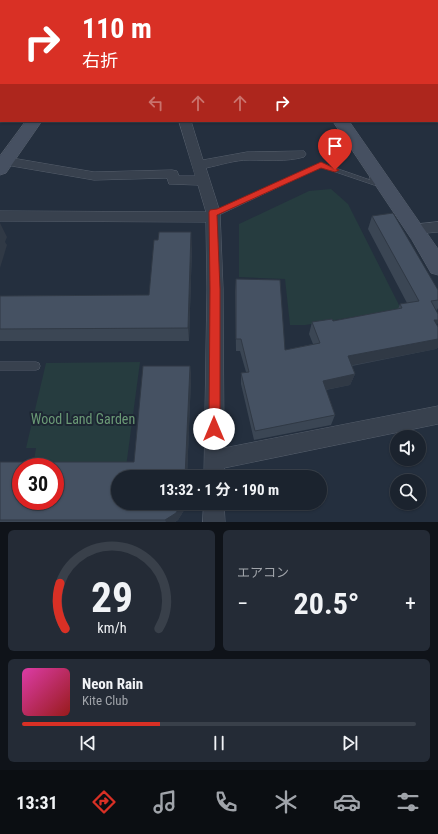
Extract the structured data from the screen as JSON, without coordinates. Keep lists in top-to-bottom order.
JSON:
{
  "parks": ["Wood Land Garden"],
  "page": {
    "turn": ["110 m", "右折"],
    "limit": "30",
    "trip": "13:32 · 1 分 · 190 m",
    "tile": "エアコン",
    "heat": ["−", "20.5°", "+"],
    "song": ["Neon Rain", "Kite Club"],
    "tabs": "13:31",
    "gauge": ["29", "km/h"]
  }
}
